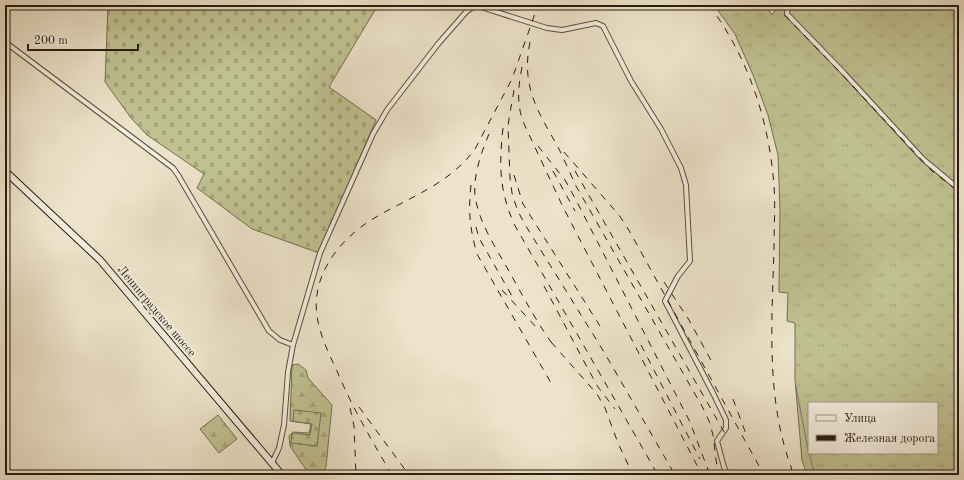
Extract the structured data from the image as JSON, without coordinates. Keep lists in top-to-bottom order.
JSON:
{
  "streets": {
    "main road": ["Ленинградское шоссе"]
  },
  "legend": ["Улица", "Железная дорога"],
  "scale_bar": "200 m"
}
